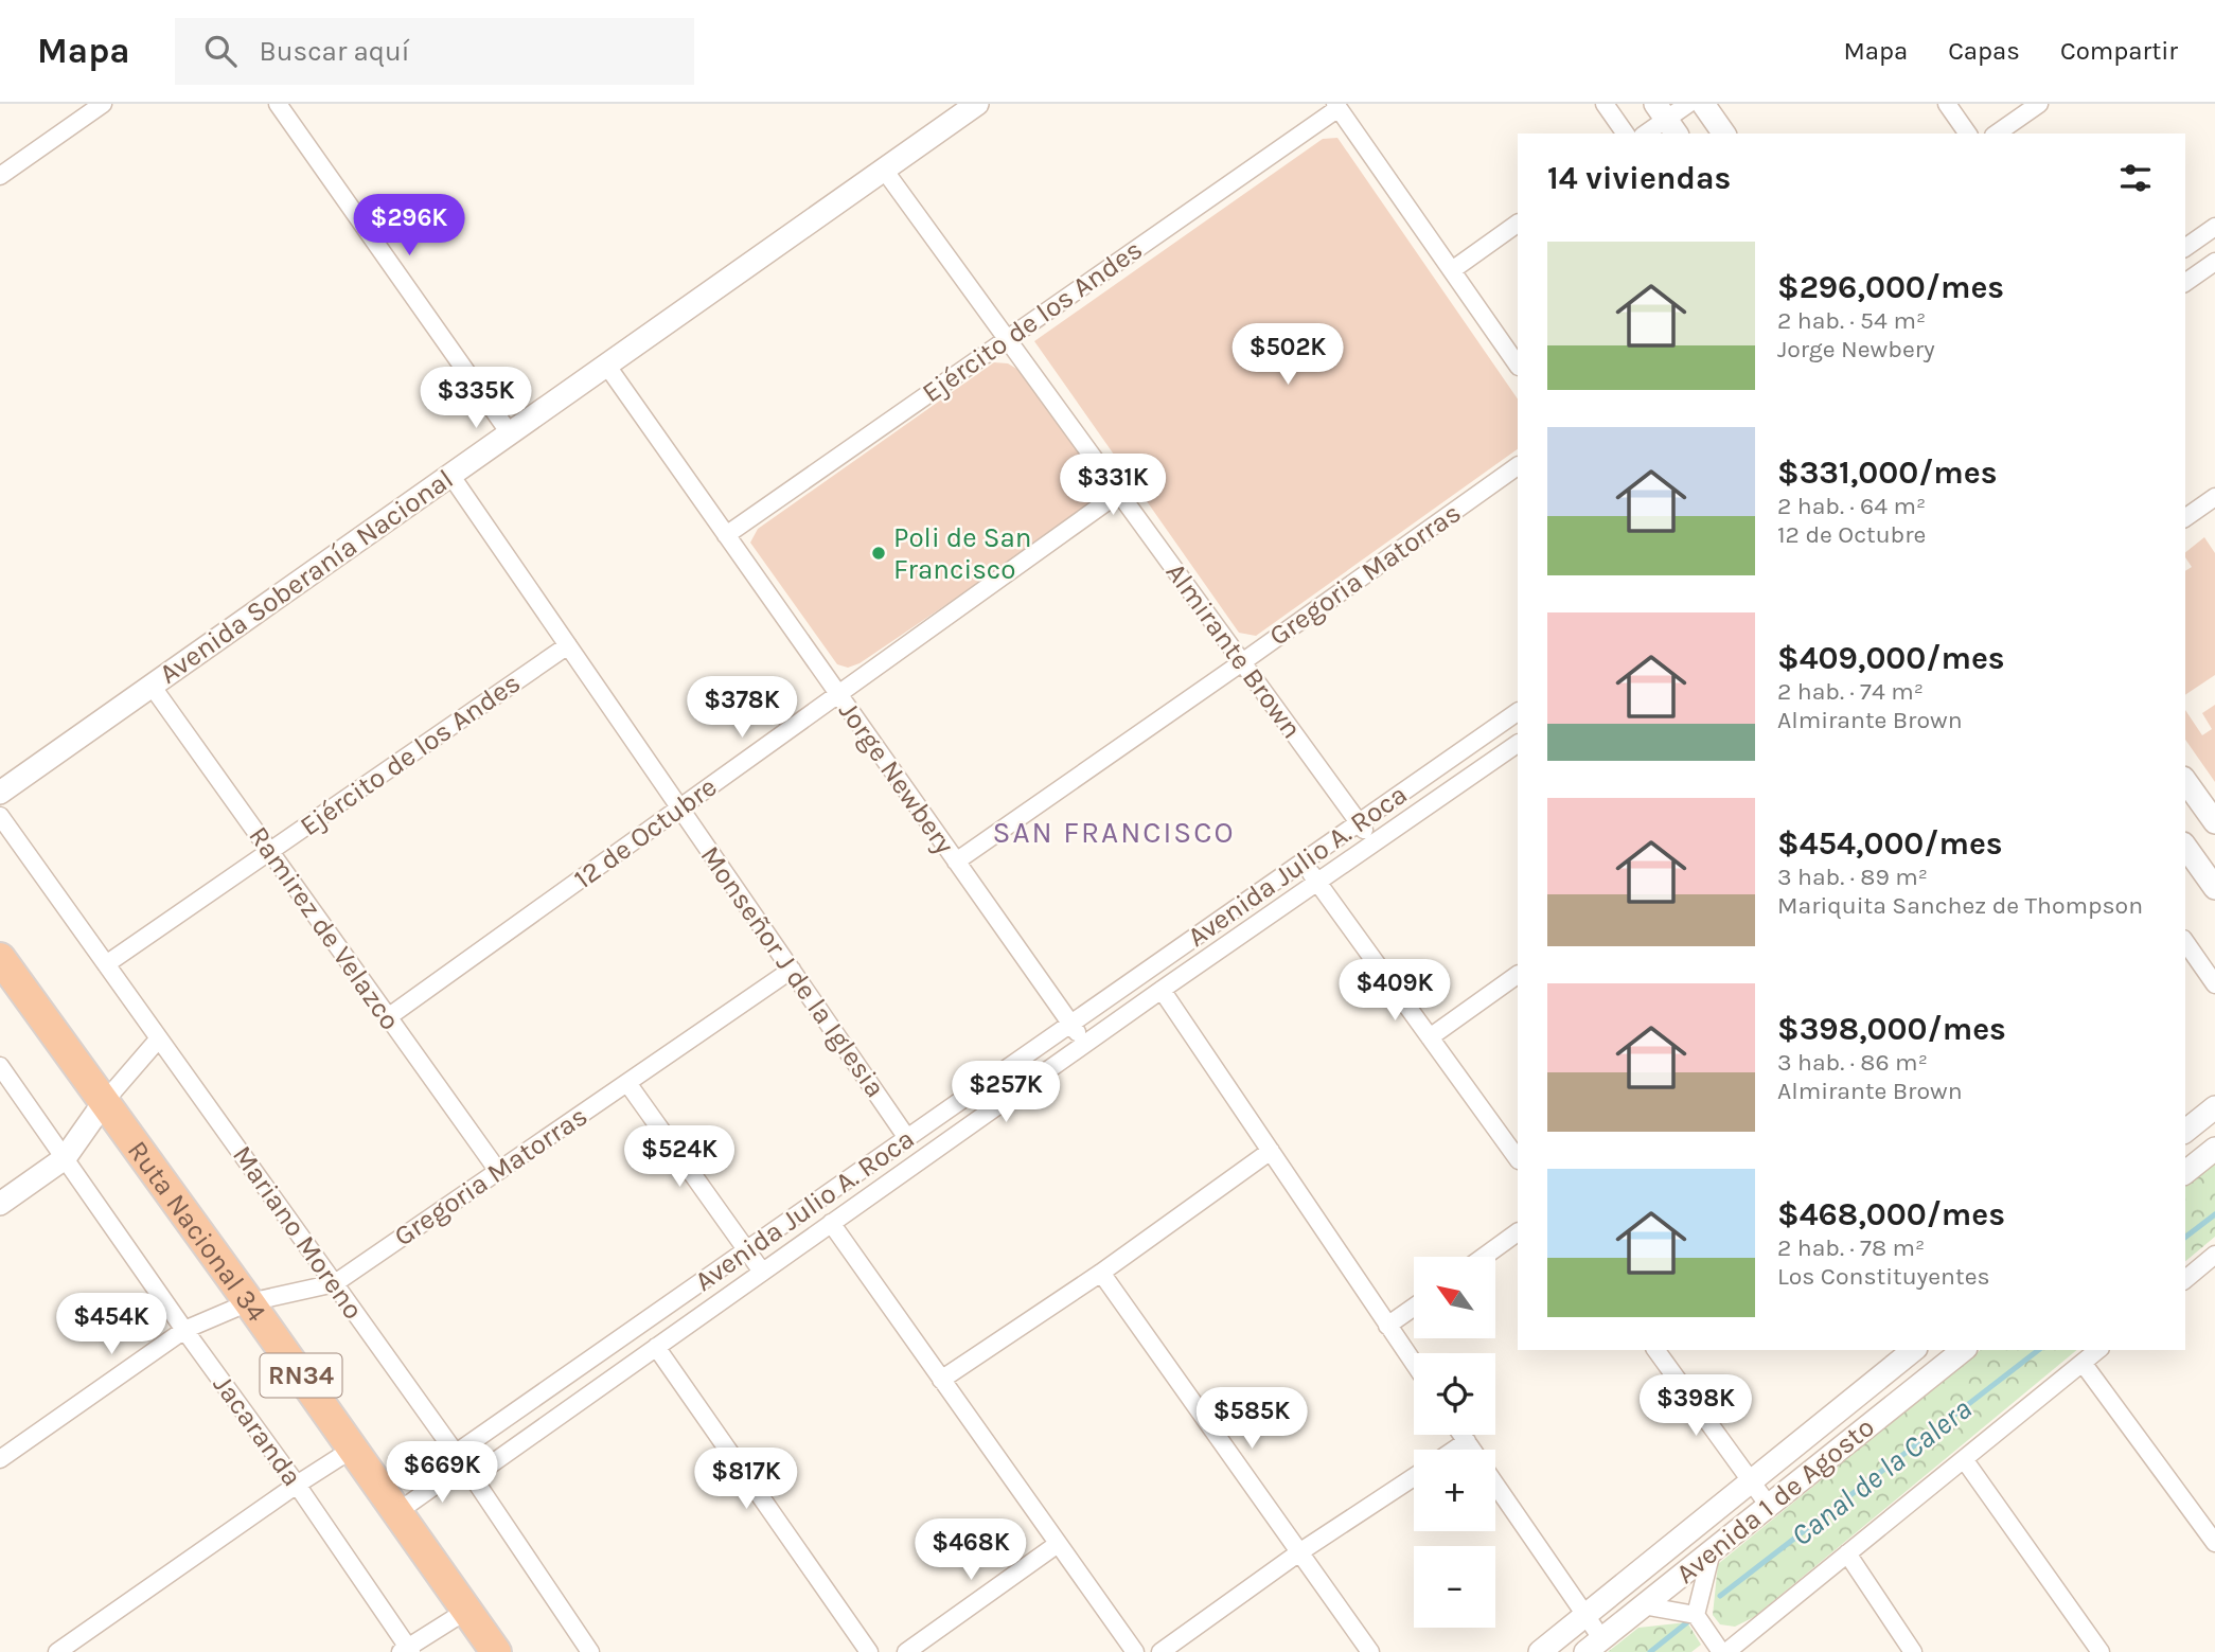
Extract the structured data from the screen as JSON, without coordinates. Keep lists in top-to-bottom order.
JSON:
{
  "streets": {
    "highway": ["Ruta Nacional 34", "RN34"],
    "street": [
      "Ejército de los Andes",
      "Gregoria Matorras",
      "Avenida Soberanía Nacional",
      "Almirante Brown",
      "Jorge Newbery",
      "12 de Octubre",
      "Avenida Julio A. Roca",
      "Ramirez de Velazco",
      "Monseñor J de la Iglesia",
      "Mariano Moreno",
      "Jacaranda",
      "Avenida 1 de Agosto"
    ]
  },
  "crossings": [
    ["Ejército de los Andes", "Almirante Brown"],
    ["Ejército de los Andes", "Jorge Newbery"],
    ["Ejército de los Andes", "Ramirez de Velazco"],
    ["Ejército de los Andes", "Monseñor J de la Iglesia"],
    ["Ejército de los Andes", "Mariano Moreno"],
    ["Gregoria Matorras", "Almirante Brown"],
    ["Gregoria Matorras", "Jorge Newbery"],
    ["Gregoria Matorras", "Ramirez de Velazco"],
    ["Gregoria Matorras", "Monseñor J de la Iglesia"],
    ["Gregoria Matorras", "Ruta Nacional 34"],
    ["Gregoria Matorras", "Mariano Moreno"],
    ["Gregoria Matorras", "Jacaranda"],
    ["Avenida Soberanía Nacional", "Almirante Brown"],
    ["Avenida Soberanía Nacional", "Jorge Newbery"],
    ["Avenida Soberanía Nacional", "Ramirez de Velazco"],
    ["Avenida Soberanía Nacional", "Monseñor J de la Iglesia"],
    ["Almirante Brown", "12 de Octubre"],
    ["Almirante Brown", "Avenida Julio A. Roca"],
    ["Jorge Newbery", "12 de Octubre"],
    ["Jorge Newbery", "Avenida Julio A. Roca"],
    ["12 de Octubre", "Ramirez de Velazco"],
    ["12 de Octubre", "Monseñor J de la Iglesia"],
    ["Avenida Julio A. Roca", "Monseñor J de la Iglesia"],
    ["Avenida Julio A. Roca", "Mariano Moreno"]
  ],
  "districts": ["SAN FRANCISCO"],
  "water": ["Canal de la Calera"],
  "places": ["Poli de San Francisco"],
  "north": "top left",
  "page": {
    "header": "Mapa",
    "search": "Buscar aquí",
    "nav": ["Mapa", "Capas", "Compartir"],
    "heading": "14 viviendas",
    "price": [
      "$296K",
      "$502K",
      "$335K",
      "$331K",
      "$378K",
      "$409K",
      "$257K",
      "$524K",
      "$454K",
      "$398K",
      "$585K",
      "$669K",
      "$817K",
      "$468K"
    ],
    "list": [
      {
        "name": "$296,000/mes",
        "note": "2 hab. · 54 m² · Jorge Newbery"
      },
      {
        "name": "$331,000/mes",
        "note": "2 hab. · 64 m² · 12 de Octubre"
      },
      {
        "name": "$409,000/mes",
        "note": "2 hab. · 74 m² · Almirante Brown"
      },
      {
        "name": "$454,000/mes",
        "note": "3 hab. · 89 m² · Mariquita Sanchez de Thompson"
      },
      {
        "name": "$398,000/mes",
        "note": "3 hab. · 86 m² · Almirante Brown"
      },
      {
        "name": "$468,000/mes",
        "note": "2 hab. · 78 m² · Los Constituyentes"
      }
    ],
    "map_buttons": ["+", "−"]
  }
}
